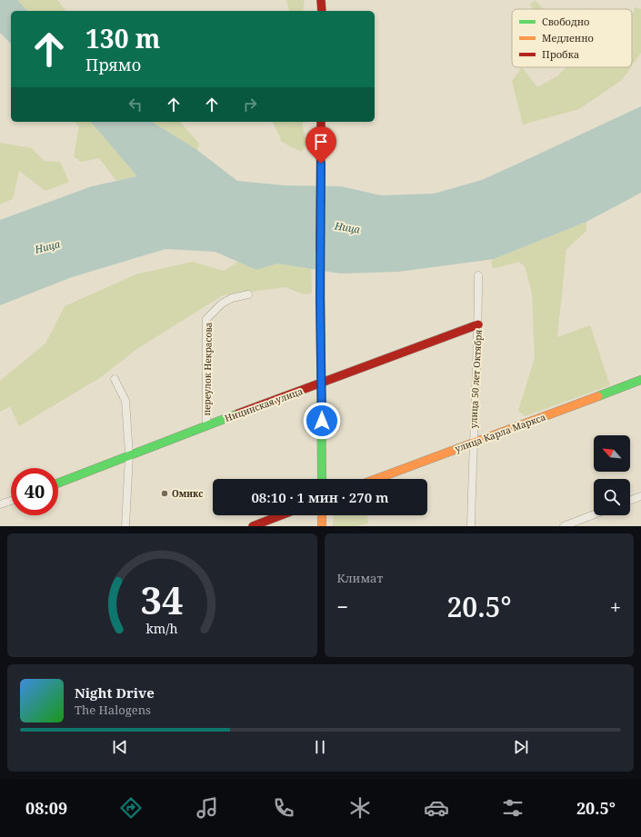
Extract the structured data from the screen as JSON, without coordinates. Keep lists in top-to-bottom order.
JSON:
{
  "streets": {
    "street": [
      "переулок Некрасова",
      "улица 50 лет Октября",
      "Ницинская улица",
      "улица Карла Маркса"
    ]
  },
  "crossings": [
    ["переулок Некрасова", "Ницинская улица"],
    ["улица 50 лет Октября", "Ницинская улица"],
    ["улица 50 лет Октября", "улица Карла Маркса"]
  ],
  "water": ["Ница"],
  "places": ["Омикс"],
  "legend": ["Свободно", "Медленно", "Пробка"],
  "north": "top left",
  "page": {
    "turn": ["130 m", "Прямо"],
    "limit": "40",
    "trip": "08:10 · 1 мин · 270 m",
    "tile": "Климат",
    "heat": ["−", "20.5°", "+"],
    "song": ["Night Drive", "The Halogens"],
    "tabs": ["08:09", "20.5°"],
    "gauge": ["34", "km/h"]
  }
}
